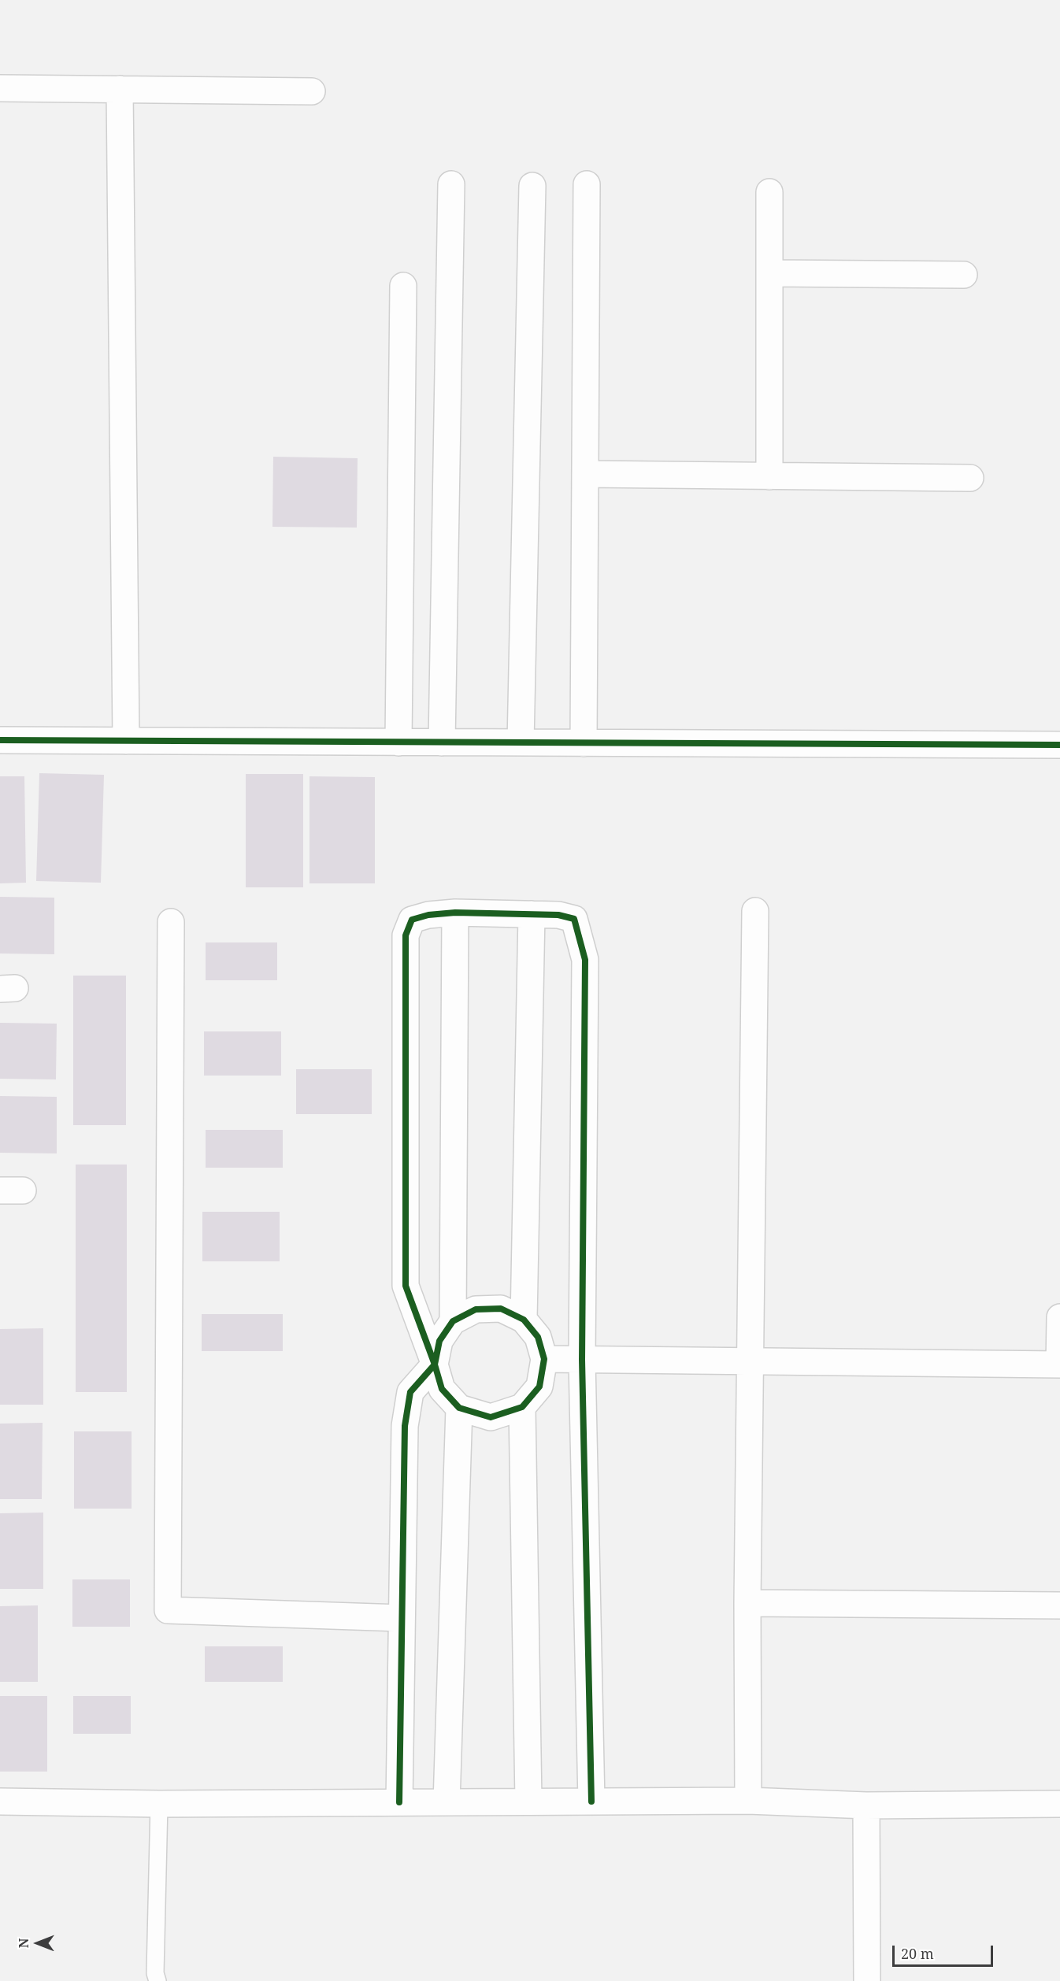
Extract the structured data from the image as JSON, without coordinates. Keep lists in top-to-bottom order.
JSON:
{
  "scale_bar": "20 m",
  "north": "left"
}
